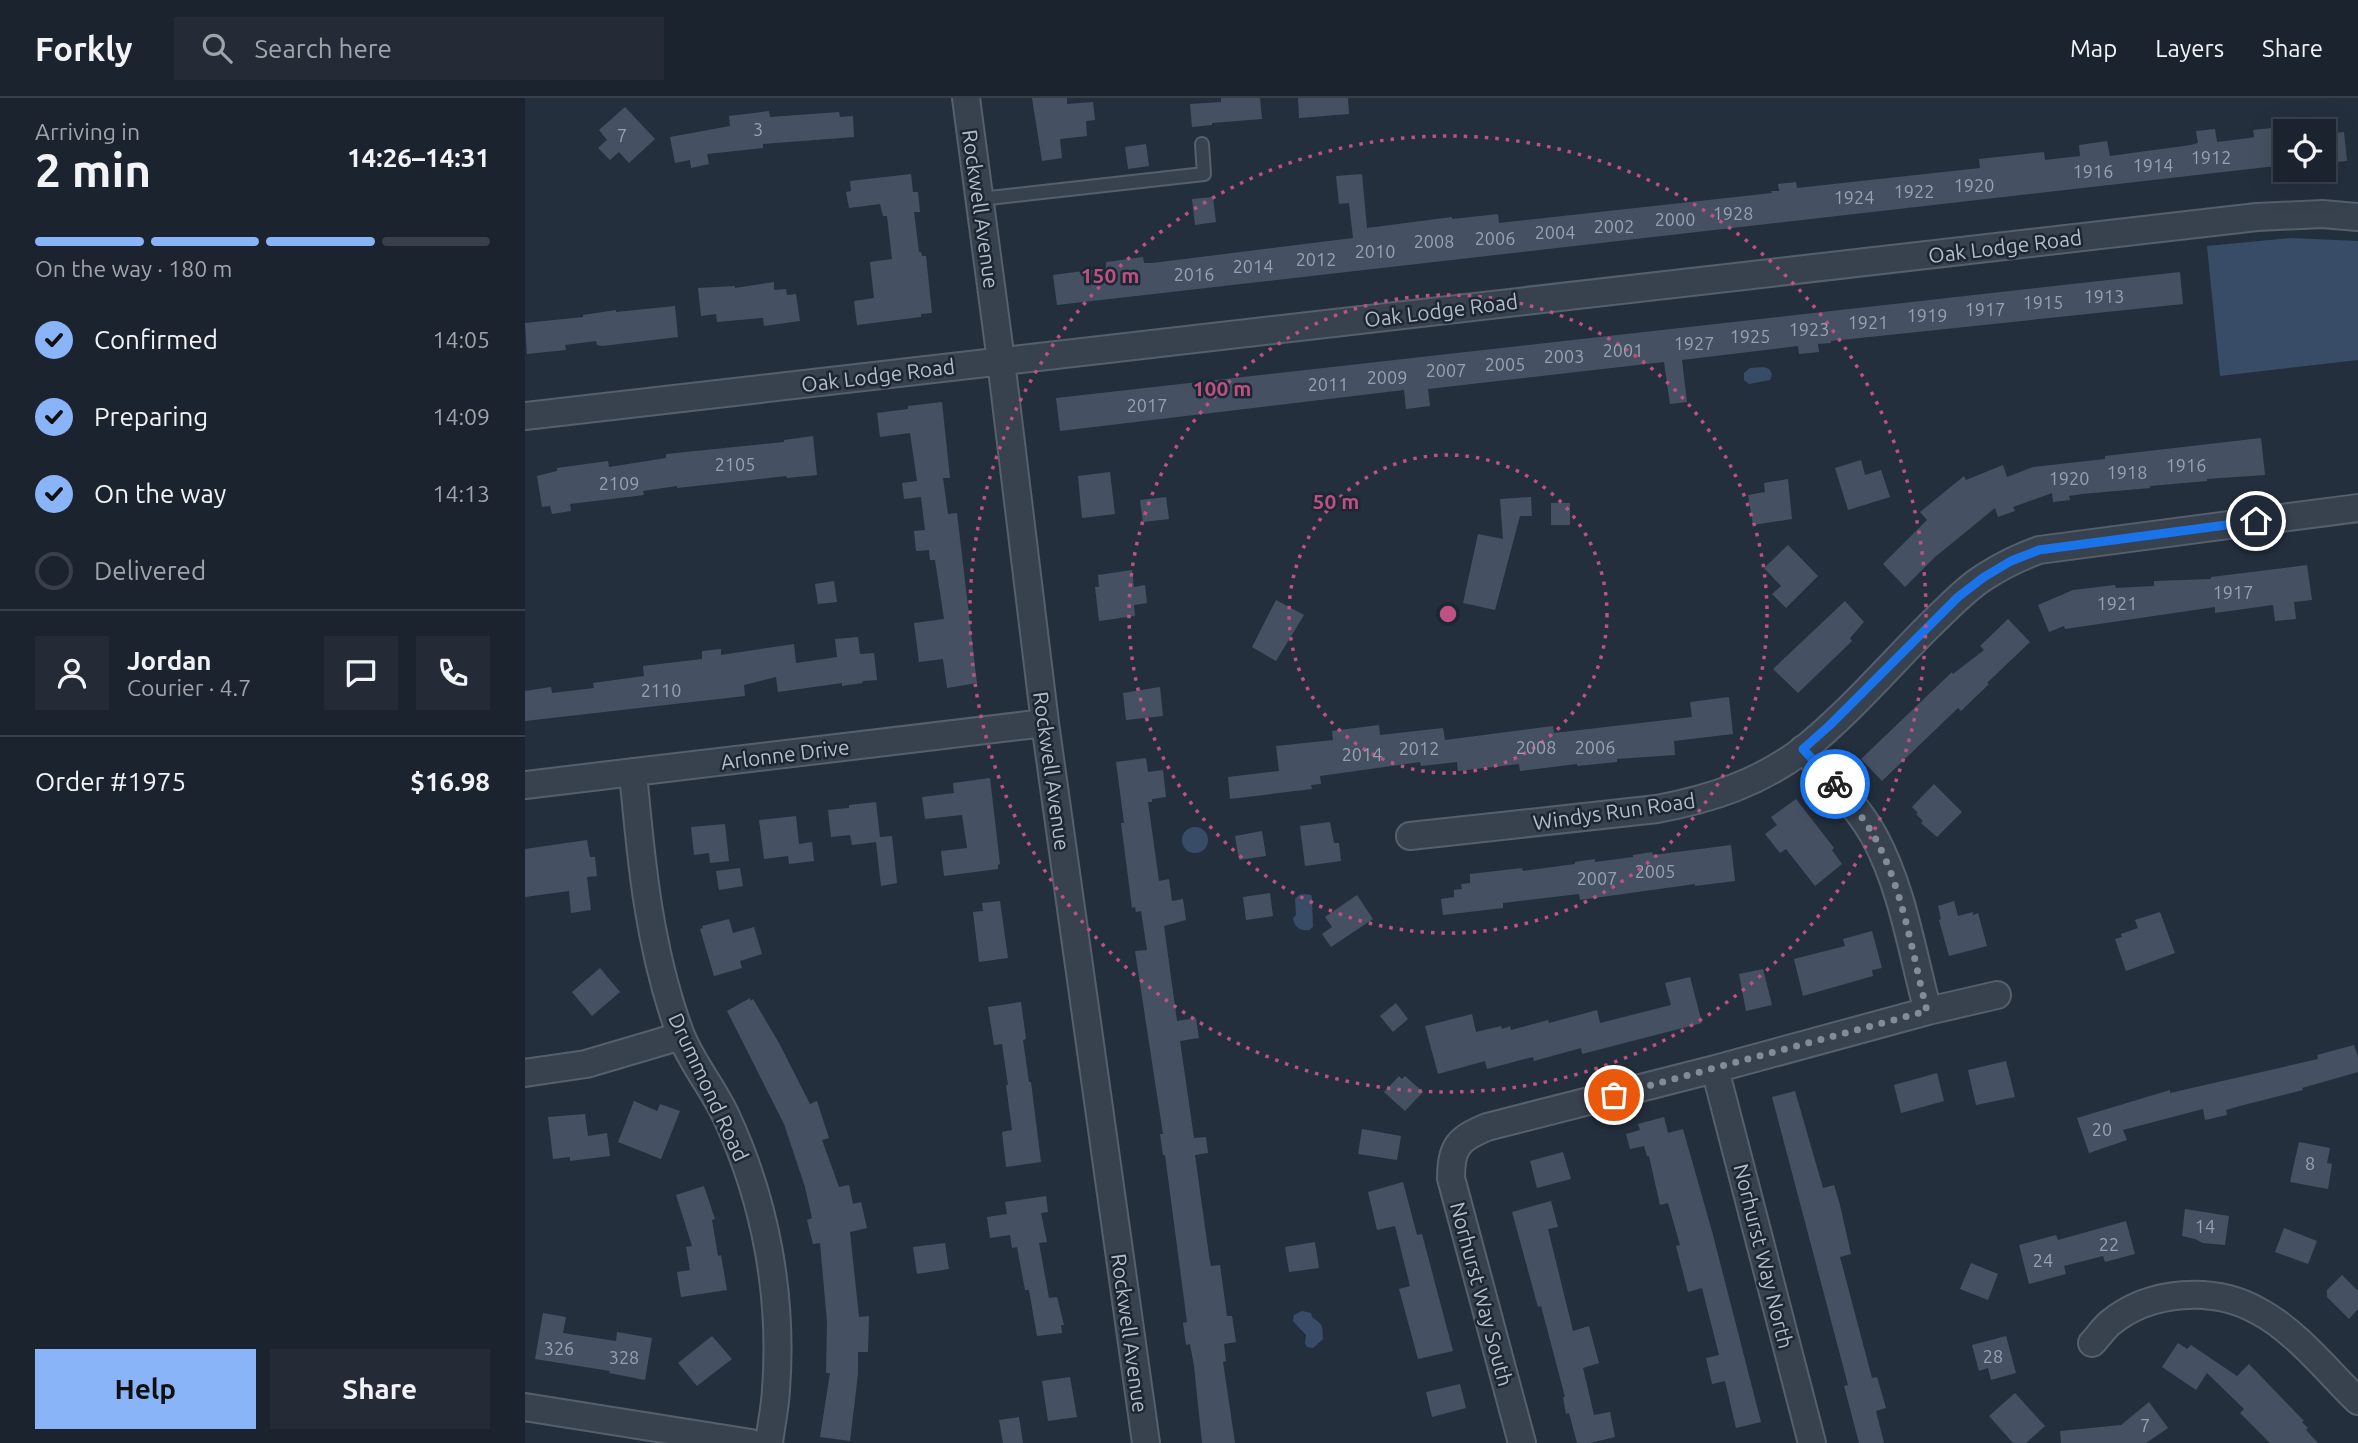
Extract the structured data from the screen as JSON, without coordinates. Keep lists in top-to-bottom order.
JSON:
{
  "streets": {
    "street": [
      "Rockwell Avenue",
      "Oak Lodge Road",
      "Arlonne Drive",
      "Windys Run Road",
      "Drummond Road",
      "Norhurst Way North",
      "Norhurst Way South"
    ]
  },
  "crossings": [
    ["Rockwell Avenue", "Oak Lodge Road"],
    ["Rockwell Avenue", "Arlonne Drive"],
    ["Arlonne Drive", "Drummond Road"],
    ["Norhurst Way North", "Norhurst Way South"]
  ],
  "house_numbers": [
    "3",
    "7",
    "1912",
    "1914",
    "1916",
    "1920",
    "1922",
    "1924",
    "1928",
    "2000",
    "2002",
    "2004",
    "2006",
    "2008",
    "2010",
    "2012",
    "2014",
    "2016",
    "1913",
    "1915",
    "1917",
    "1919",
    "1921",
    "1923",
    "1925",
    "1927",
    "2001",
    "2003",
    "2005",
    "2007",
    "2009",
    "2011",
    "2017",
    "2105",
    "1916",
    "1918",
    "1920",
    "2109",
    "1917",
    "1921",
    "2110",
    "2008",
    "2006",
    "2012",
    "2014",
    "2005",
    "2007",
    "20",
    "8",
    "14",
    "22",
    "24",
    "326",
    "28",
    "328",
    "7"
  ],
  "page": {
    "header": "Forkly",
    "search": "Search here",
    "nav": ["Map", "Layers", "Share"],
    "heading": ["2 min", "Arriving in", "14:26–14:31"],
    "panel": [
      "Jordan",
      "Courier · 4.7",
      "Order #1975",
      "$16.98"
    ],
    "bar": "On the way · 180 m",
    "list": [
      ["Confirmed", "14:05"],
      ["Preparing", "14:09"],
      ["On the way", "14:13"],
      "Delivered"
    ],
    "buttons": ["Help", "Share"]
  },
  "rings": ["150 m", "100 m", "50 m"]
}
